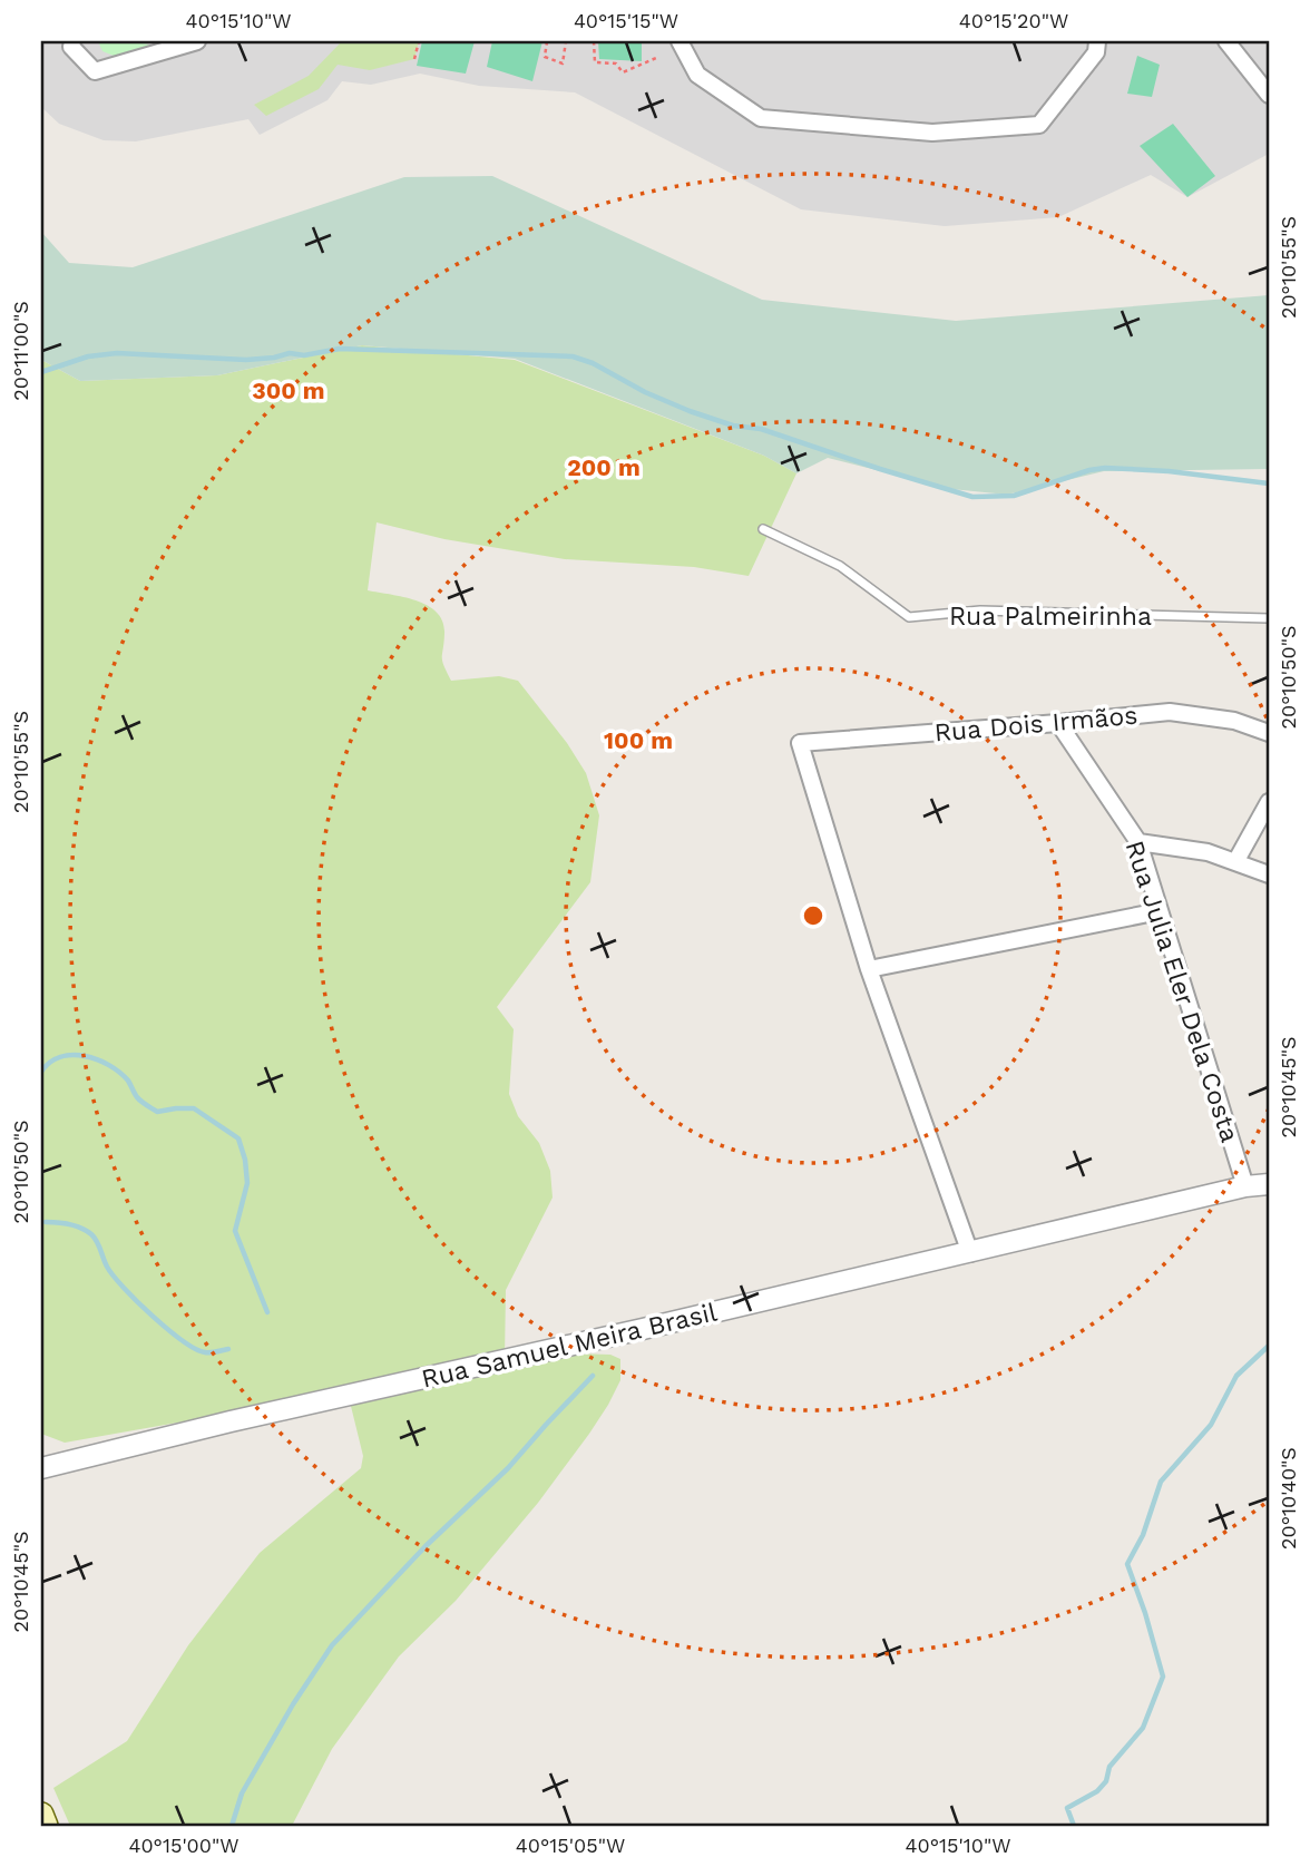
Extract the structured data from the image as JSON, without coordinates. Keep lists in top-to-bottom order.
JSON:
{
  "streets": {
    "street": ["Rua Dois Irmãos", "Rua Julia Eler Dela Costa", "Rua Samuel Meira Brasil"],
    "lane": ["Rua Palmeirinha"]
  },
  "crossings": [
    ["Rua Dois Irmãos", "Rua Julia Eler Dela Costa"],
    ["Rua Julia Eler Dela Costa", "Rua Samuel Meira Brasil"]
  ],
  "coordinates": [
    "40°15'10\"W",
    "40°15'15\"W",
    "40°15'20\"W",
    "20°10'55\"S",
    "20°11'00\"S",
    "20°10'50\"S",
    "20°10'45\"S",
    "20°10'40\"S",
    "40°15'00\"W",
    "40°15'05\"W"
  ],
  "rings": ["300 m", "200 m", "100 m"]
}
